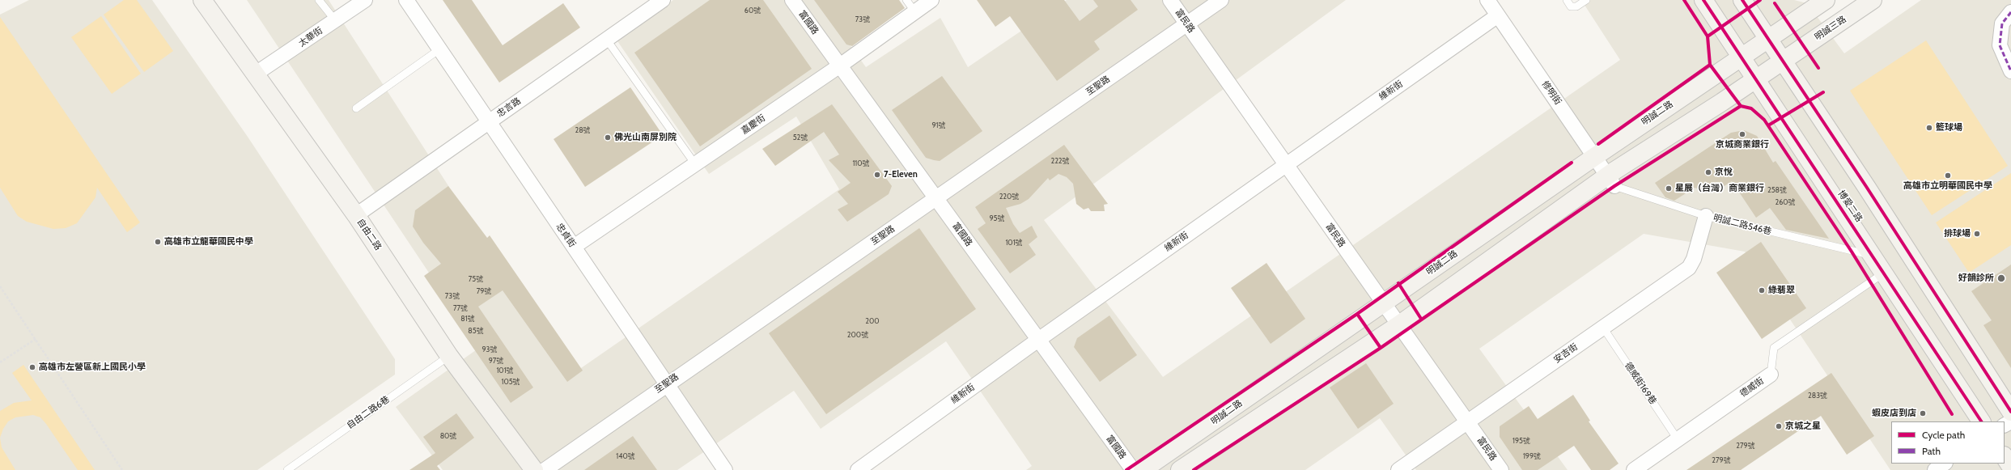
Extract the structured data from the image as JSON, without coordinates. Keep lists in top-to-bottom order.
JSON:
{
  "streets": {
    "street": [
      "富民路",
      "富國路",
      "明誠三路",
      "太華街",
      "至聖路",
      "維新街",
      "修明街",
      "忠言路",
      "明誠二路",
      "嘉慶街",
      "博愛二路",
      "自由二路",
      "忠貞街",
      "安吉街",
      "德威街"
    ],
    "lane": ["明誠二路546巷", "德威街169巷", "自由二路6巷"]
  },
  "crossings": [
    ["富民路", "至聖路"],
    ["富民路", "維新街"],
    ["富民路", "明誠二路"],
    ["富民路", "安吉街"],
    ["富國路", "至聖路"],
    ["富國路", "維新街"],
    ["富國路", "嘉慶街"],
    ["明誠三路", "博愛二路"],
    ["太華街", "自由二路"],
    ["至聖路", "忠貞街"],
    ["維新街", "修明街"],
    ["修明街", "明誠二路"],
    ["修明街", "明誠二路546巷"],
    ["忠言路", "自由二路"],
    ["忠言路", "忠貞街"],
    ["明誠二路", "博愛二路"],
    ["嘉慶街", "忠貞街"],
    ["博愛二路", "明誠二路546巷"],
    ["博愛二路", "德威街"],
    ["明誠二路546巷", "安吉街"],
    ["自由二路", "自由二路6巷"],
    ["安吉街", "德威街169巷"],
    ["德威街169巷", "德威街"]
  ],
  "places": [
    "籃球場",
    "京城商業銀行",
    "佛光山南屏別院",
    "京悅",
    "7-Eleven",
    "高雄市立明華國民中學",
    "星展（台灣）商業銀行",
    "排球場",
    "高雄市立龍華國民中學",
    "好韻診所",
    "綠翡翠",
    "高雄市左營區新上國民小學",
    "蝦皮店到店",
    "京城之星"
  ],
  "house_numbers": [
    "60號",
    "73號",
    "91號",
    "28號",
    "52號",
    "222號",
    "110號",
    "258號",
    "220號",
    "260號",
    "95號",
    "101號",
    "75號",
    "79號",
    "73號",
    "77號",
    "81號",
    "200",
    "85號",
    "200號",
    "93號",
    "97號",
    "101號",
    "105號",
    "283號",
    "80號",
    "195號",
    "279號",
    "140號",
    "199號",
    "279號"
  ],
  "legend": ["Cycle path", "Path"]
}
